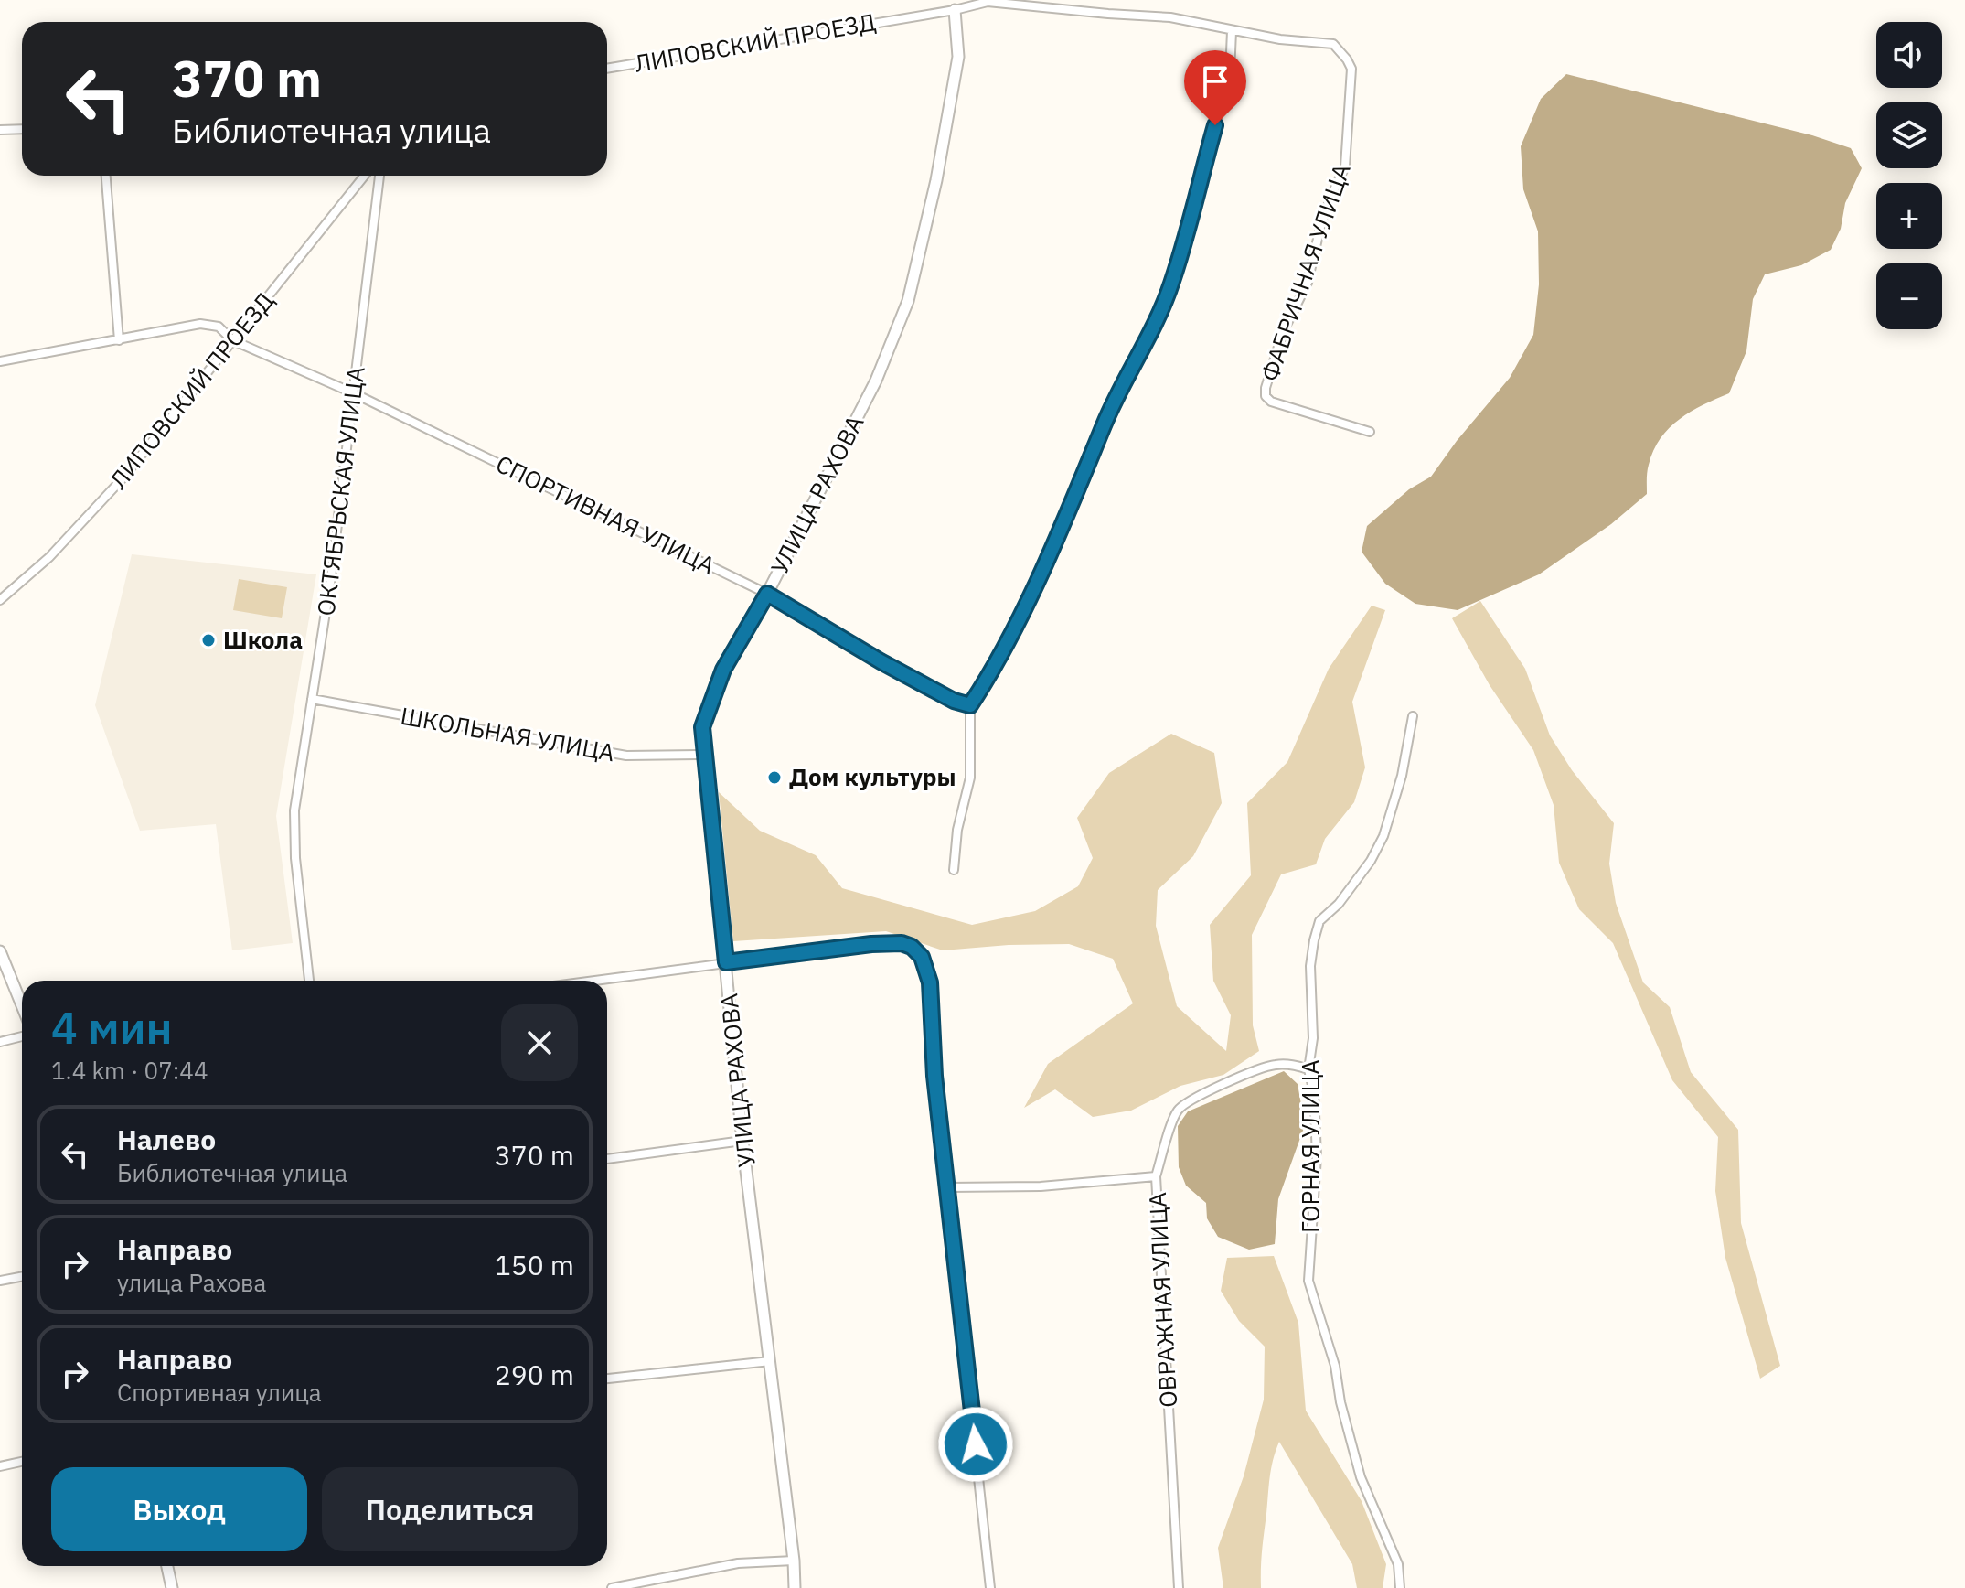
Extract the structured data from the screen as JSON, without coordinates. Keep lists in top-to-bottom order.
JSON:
{
  "streets": {
    "street": [
      "ЛИПОВСКИЙ ПРОЕЗД",
      "ФАБРИЧНАЯ УЛИЦА",
      "ОКТЯБРЬСКАЯ УЛИЦА",
      "УЛИЦА РАХОВА",
      "СПОРТИВНАЯ УЛИЦА",
      "ШКОЛЬНАЯ УЛИЦА",
      "ГОРНАЯ УЛИЦА",
      "ОВРАЖНАЯ УЛИЦА"
    ]
  },
  "crossings": [
    ["ЛИПОВСКИЙ ПРОЕЗД", "ФАБРИЧНАЯ УЛИЦА"],
    ["ЛИПОВСКИЙ ПРОЕЗД", "УЛИЦА РАХОВА"],
    ["ЛИПОВСКИЙ ПРОЕЗД", "СПОРТИВНАЯ УЛИЦА"],
    ["ОКТЯБРЬСКАЯ УЛИЦА", "СПОРТИВНАЯ УЛИЦА"],
    ["ОКТЯБРЬСКАЯ УЛИЦА", "ШКОЛЬНАЯ УЛИЦА"],
    ["УЛИЦА РАХОВА", "СПОРТИВНАЯ УЛИЦА"],
    ["УЛИЦА РАХОВА", "ШКОЛЬНАЯ УЛИЦА"]
  ],
  "places": ["Школа", "Дом культуры"],
  "page": {
    "map_buttons": ["+", "−"],
    "turn": ["370 m", "Библиотечная улица"],
    "heading": ["4 мин", "1.4 km · 07:44"],
    "list": [
      {
        "name": "Налево",
        "note": "Библиотечная улица",
        "value": "370 m"
      },
      {
        "name": "Направо",
        "note": "улица Рахова",
        "value": "150 m"
      },
      {
        "name": "Направо",
        "note": "Спортивная улица",
        "value": "290 m"
      }
    ],
    "buttons": ["Выход", "Поделиться"]
  }
}
